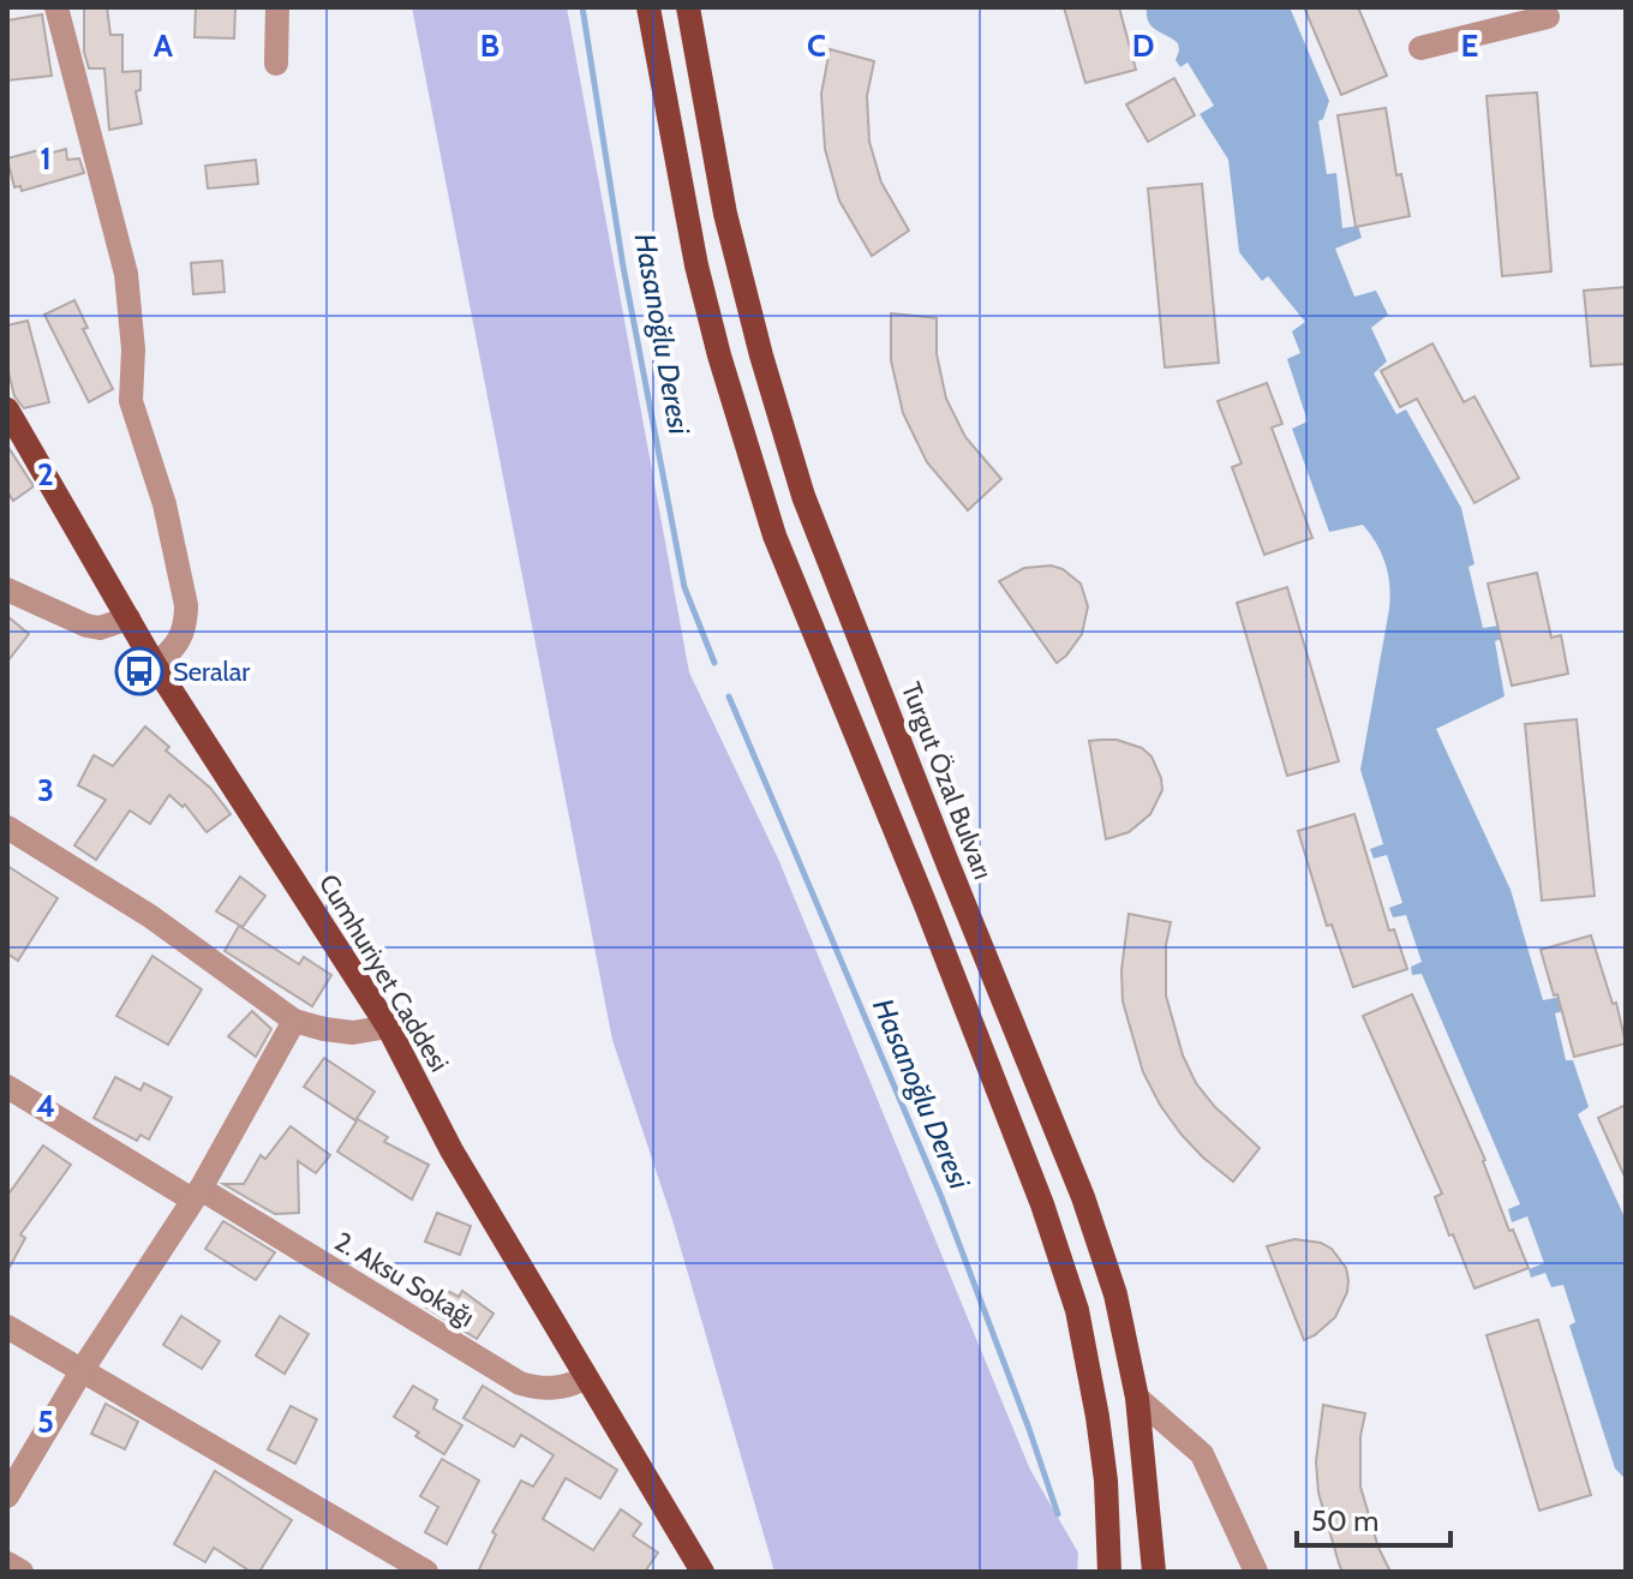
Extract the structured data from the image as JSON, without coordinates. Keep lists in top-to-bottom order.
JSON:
{
  "streets": {
    "main road": ["Turgut Özal Bulvarı", "Cumhuriyet Caddesi"],
    "street": ["2. Aksu Sokağı"]
  },
  "crossings": [
    ["Cumhuriyet Caddesi", "2. Aksu Sokağı"]
  ],
  "water": ["Hasanoğlu Deresi"],
  "places": {
    "bus stop": ["Seralar"]
  },
  "scale_bar": "50 m",
  "grid": {
    "columns": [
      "A",
      "B",
      "C",
      "D",
      "E"
    ],
    "rows": [
      "1",
      "2",
      "3",
      "4",
      "5"
    ]
  }
}
